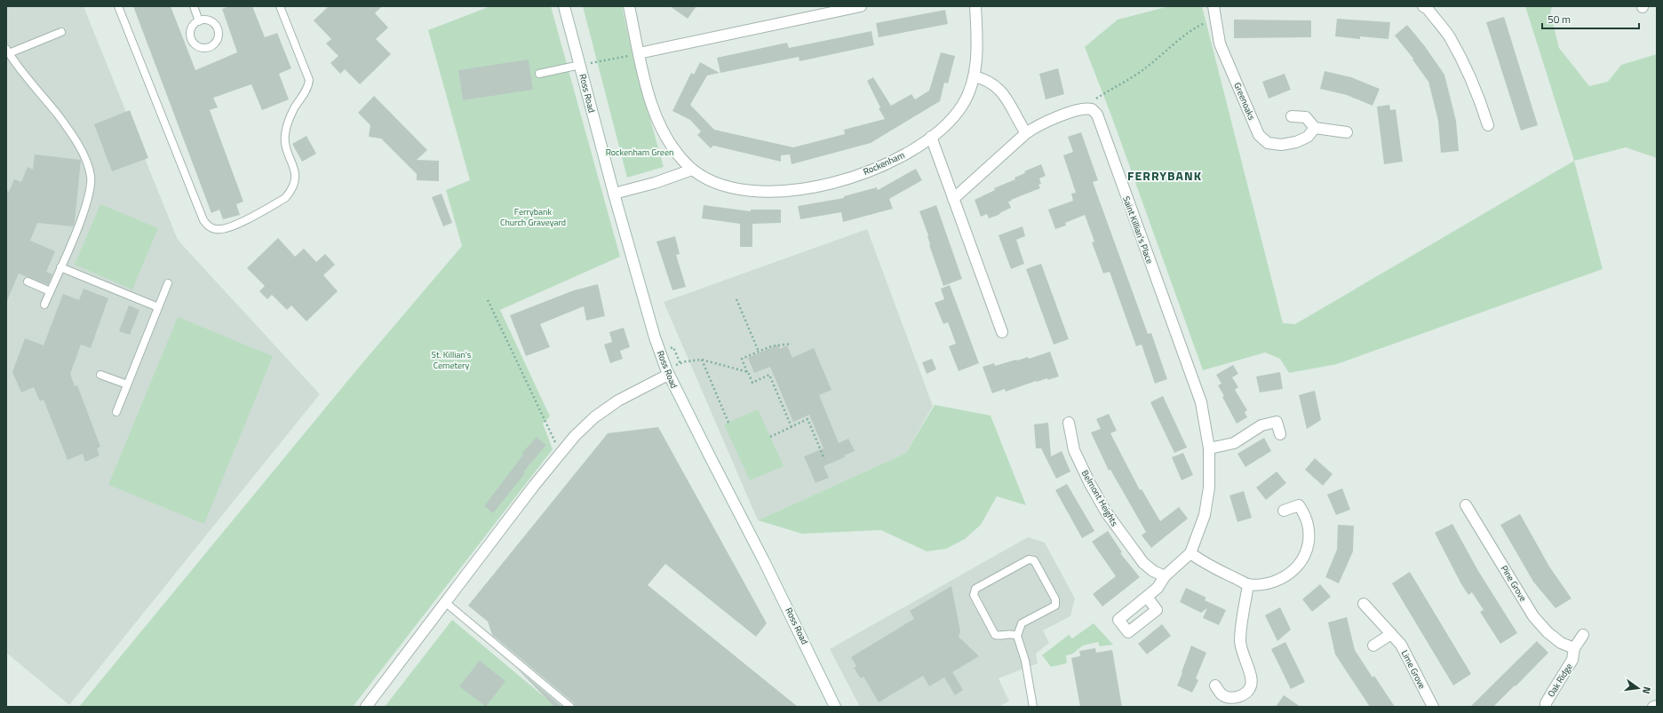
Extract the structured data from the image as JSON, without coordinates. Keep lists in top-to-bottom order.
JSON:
{
  "streets": {
    "street": [
      "Ross Road",
      "Greenoaks",
      "Rockenham",
      "Saint Killian's Place",
      "Belmont Heights",
      "Pine Grove",
      "Lime Grove",
      "Oak Ridge"
    ]
  },
  "crossings": [
    ["Pine Grove", "Oak Ridge"]
  ],
  "districts": ["FERRYBANK"],
  "parks": ["Rockenham Green", "Ferrybank Church Graveyard", "St. Killian's Cemetery"],
  "scale_bar": "50 m",
  "north": "right"
}
